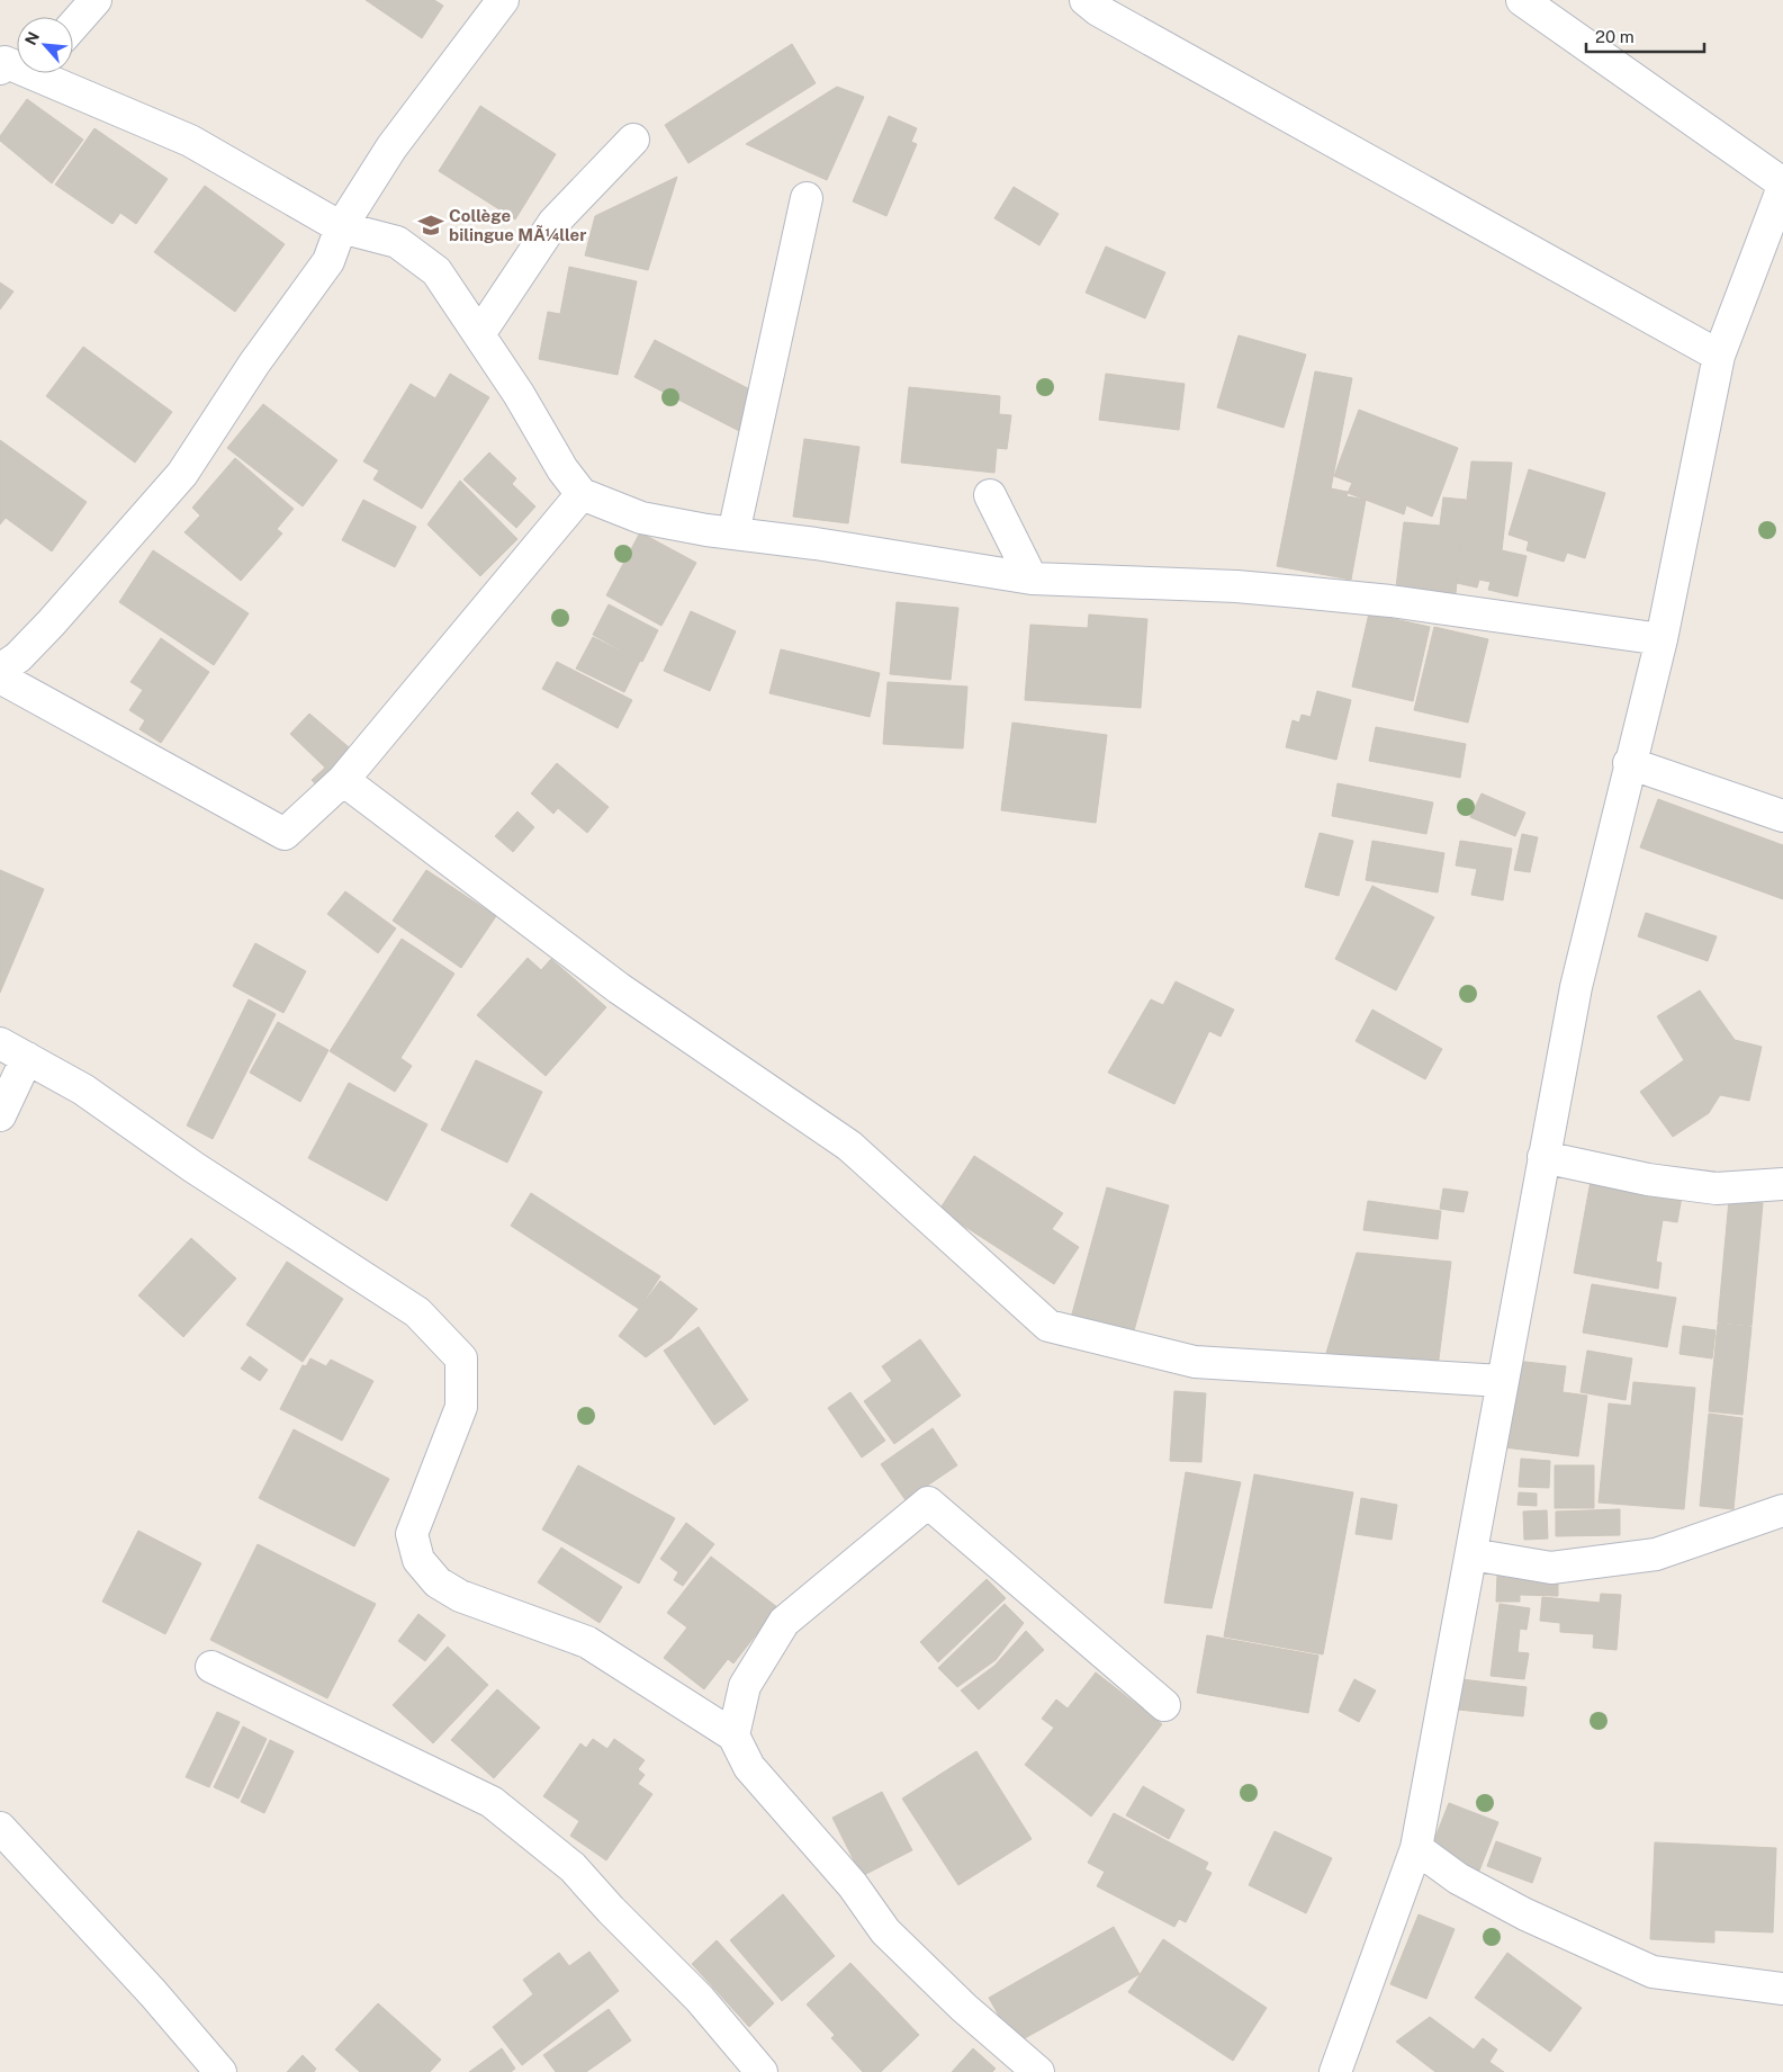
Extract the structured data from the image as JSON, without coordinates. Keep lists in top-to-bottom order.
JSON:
{
  "places": {
    "school or university": ["Collège bilingue MÃ¼ller"]
  },
  "scale_bar": "20 m",
  "north": "top left"
}
